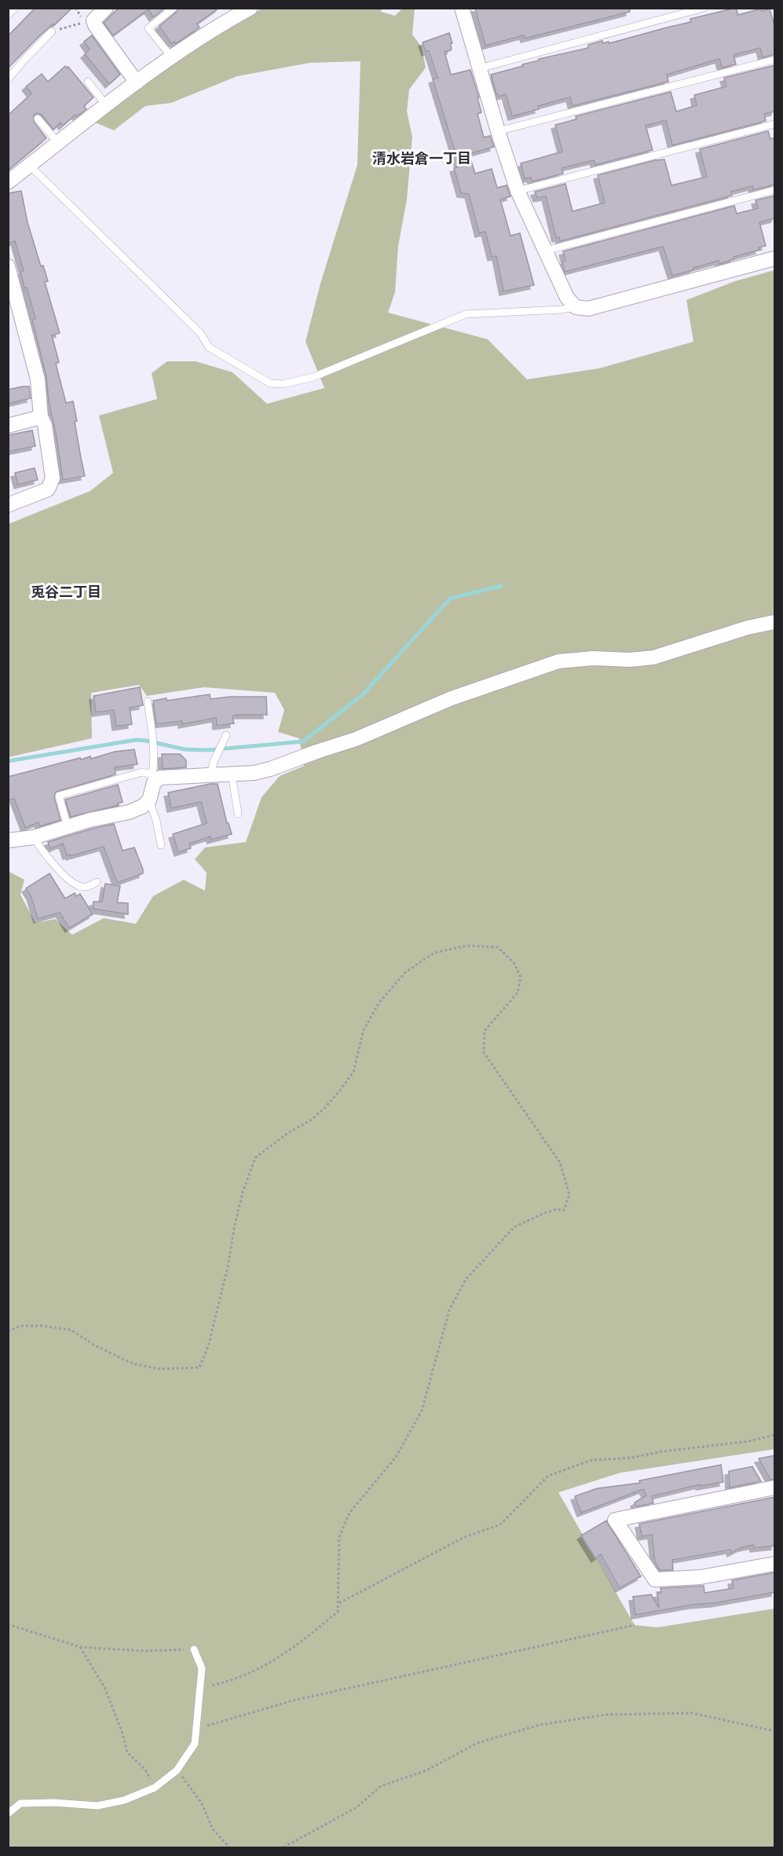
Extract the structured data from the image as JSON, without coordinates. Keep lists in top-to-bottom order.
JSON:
{
  "districts": ["清水岩倉一丁目", "兎谷二丁目"]
}
